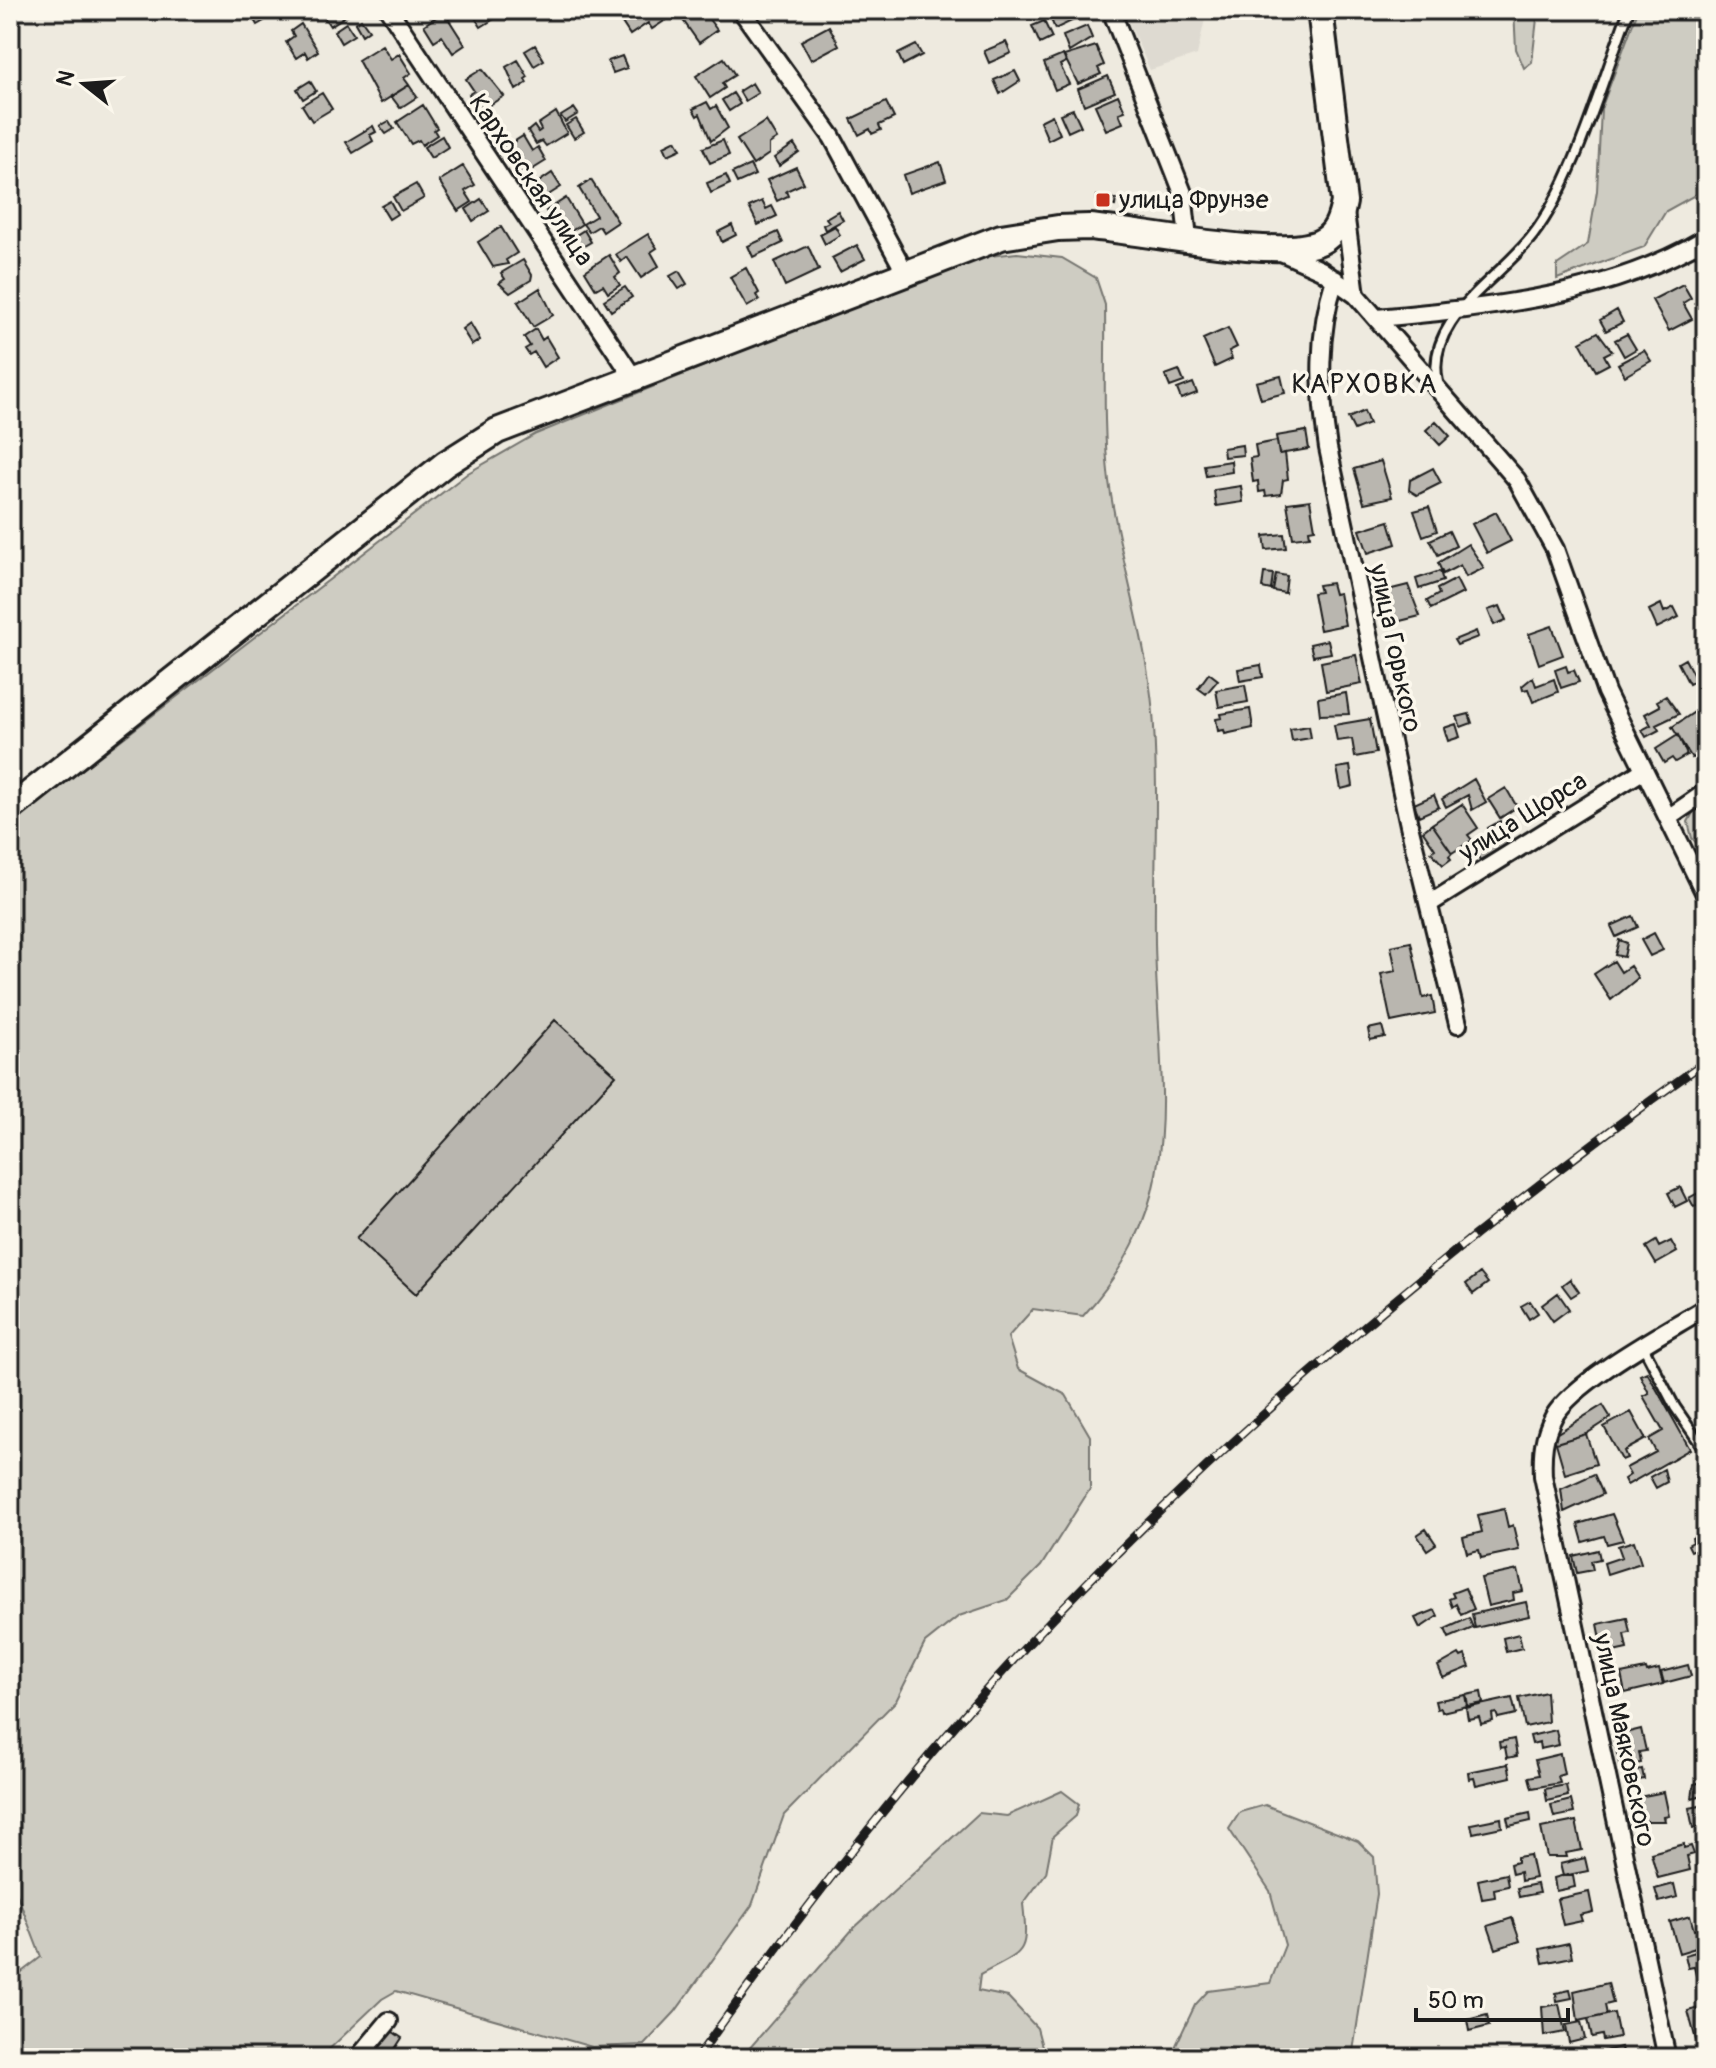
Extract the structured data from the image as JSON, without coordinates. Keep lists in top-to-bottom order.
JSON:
{
  "streets": {
    "street": [
      "Карховская улица",
      "улица Горького",
      "улица Щорса",
      "улица Маяковского"
    ]
  },
  "crossings": [
    ["улица Горького", "улица Щорса"]
  ],
  "districts": ["КАРХОВКА"],
  "places": {
    "transit": ["улица Фрунзе"]
  },
  "scale_bar": "50 m",
  "north": "left"
}
